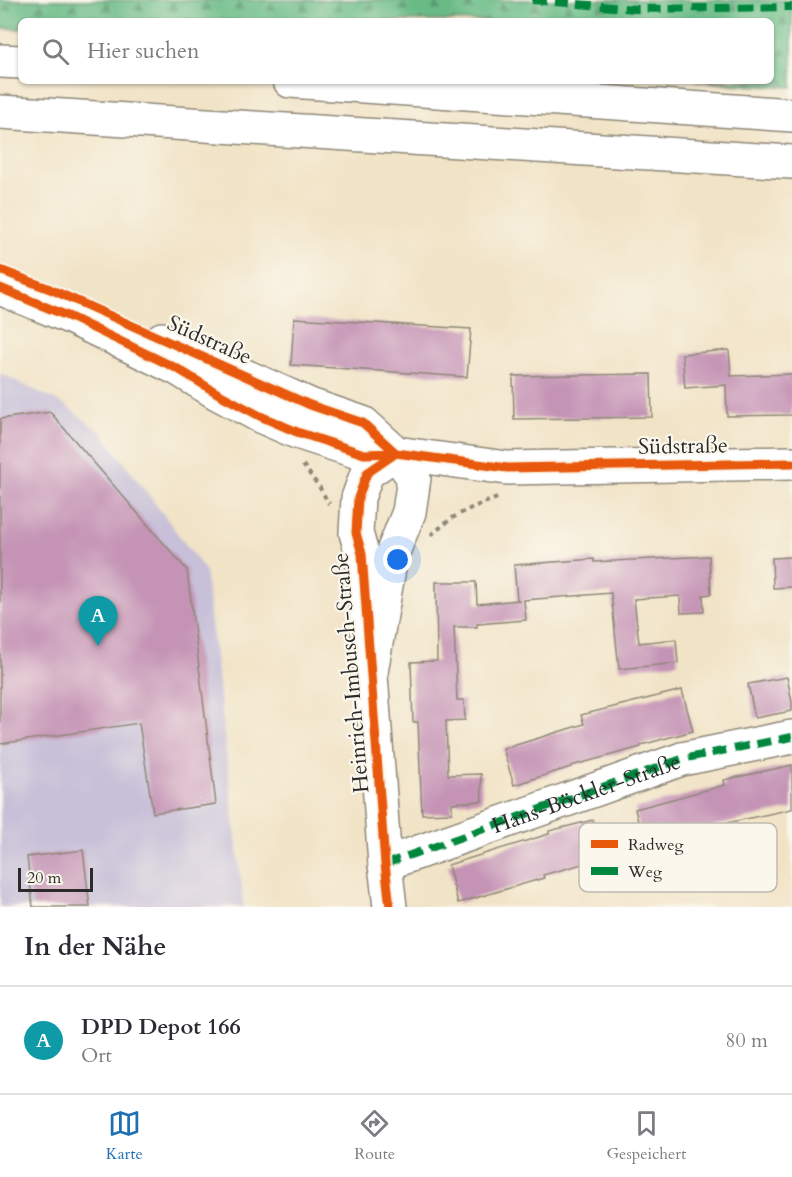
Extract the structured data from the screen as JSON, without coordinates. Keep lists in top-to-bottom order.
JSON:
{
  "streets": {
    "main road": ["Südstraße", "Heinrich-Imbusch-Straße", "Hans-Böckler-Straße"]
  },
  "crossings": [
    ["Südstraße", "Heinrich-Imbusch-Straße"],
    ["Heinrich-Imbusch-Straße", "Hans-Böckler-Straße"]
  ],
  "legend": ["Radweg", "Weg"],
  "scale_bar": "20 m",
  "page": {
    "search": "Hier suchen",
    "pins": "A",
    "scale": "20 m",
    "heading": "In der Nähe",
    "list": [
      {
        "mark": "A",
        "name": "DPD Depot 166",
        "note": "Ort",
        "value": "80 m"
      }
    ],
    "nav": ["Karte", "Route", "Gespeichert"]
  }
}
